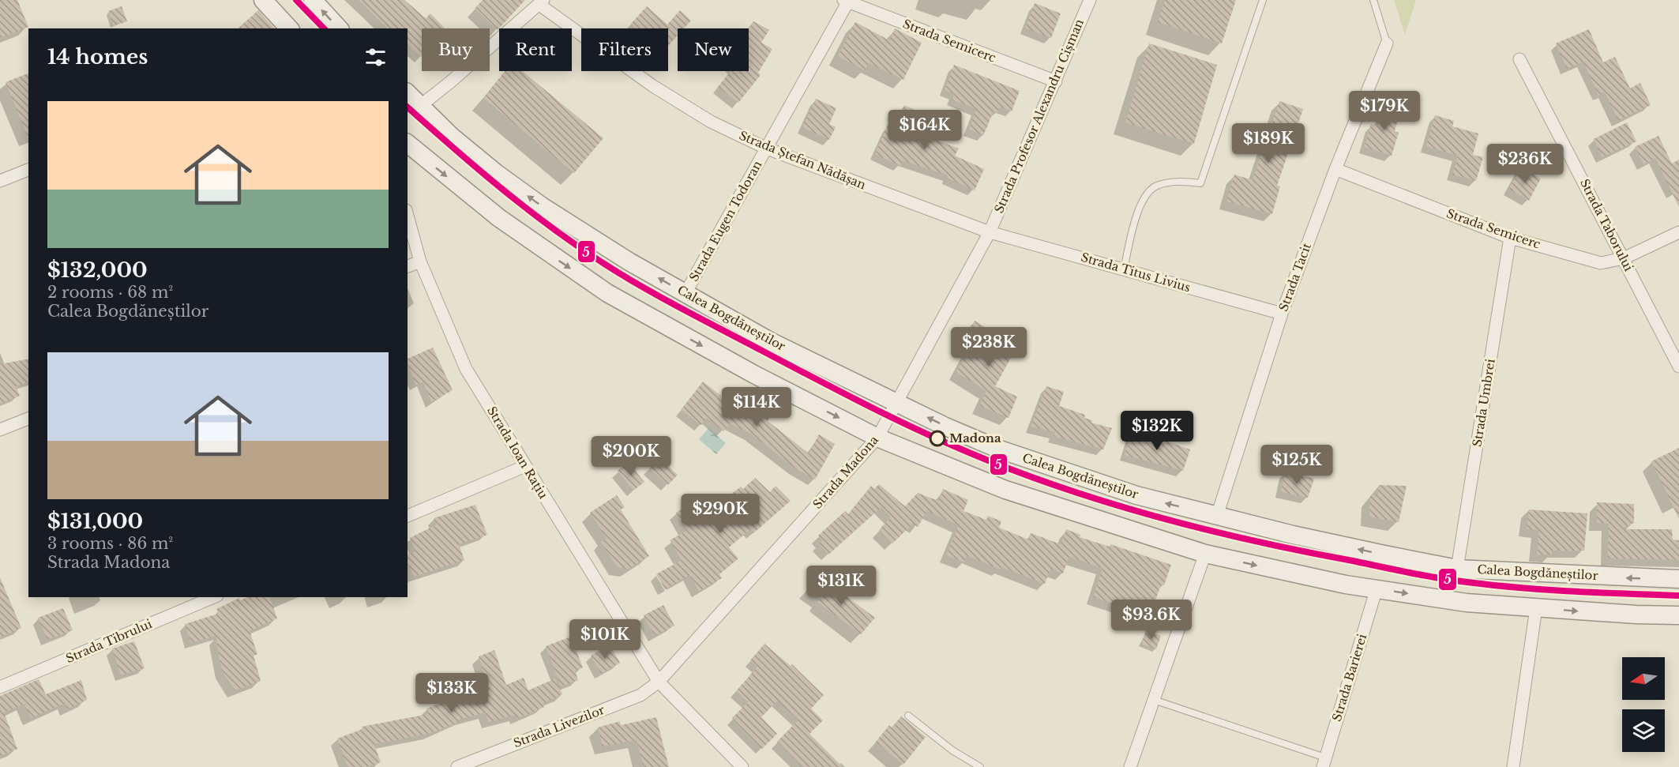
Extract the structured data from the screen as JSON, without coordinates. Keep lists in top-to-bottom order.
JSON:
{
  "streets": {
    "main road": ["Calea Bogdăneștilor"],
    "street": [
      "Strada Semicerc",
      "Strada Profesor Alexandru Cișman",
      "Strada Ștefan Nădășan",
      "Strada Eugen Todoran",
      "Strada Taborului",
      "Strada Titus Livius",
      "Strada Tacit",
      "Strada Umbrei",
      "Strada Ioan Rațiu",
      "Strada Madona",
      "Strada Tibrului",
      "Strada Barierei",
      "Strada Livezilor"
    ]
  },
  "crossings": [
    ["Strada Semicerc", "Strada Profesor Alexandru Cișman"],
    ["Strada Semicerc", "Strada Eugen Todoran"],
    ["Strada Semicerc", "Strada Taborului"],
    ["Strada Semicerc", "Strada Tacit"],
    ["Strada Semicerc", "Strada Umbrei"],
    ["Strada Profesor Alexandru Cișman", "Strada Ștefan Nădășan"],
    ["Strada Profesor Alexandru Cișman", "Strada Titus Livius"],
    ["Strada Profesor Alexandru Cișman", "Strada Madona"],
    ["Strada Ștefan Nădășan", "Strada Eugen Todoran"],
    ["Strada Ștefan Nădășan", "Strada Titus Livius"],
    ["Strada Ștefan Nădășan", "Strada Madona"],
    ["Strada Eugen Todoran", "Calea Bogdăneștilor"],
    ["Strada Titus Livius", "Strada Tacit"],
    ["Strada Titus Livius", "Strada Madona"],
    ["Strada Tacit", "Calea Bogdăneștilor"],
    ["Calea Bogdăneștilor", "Strada Umbrei"],
    ["Calea Bogdăneștilor", "Strada Madona"],
    ["Strada Ioan Rațiu", "Strada Madona"],
    ["Strada Ioan Rațiu", "Strada Livezilor"],
    ["Strada Madona", "Strada Livezilor"]
  ],
  "places": ["Madona"],
  "lines": ["transit line 5"],
  "north": "left",
  "page": {
    "chip": [
      "Buy",
      "Rent",
      "Filters",
      "New"
    ],
    "heading": "14 homes",
    "list": [
      {
        "name": "$132,000",
        "note": "2 rooms · 68 m² · Calea Bogdăneștilor"
      },
      {
        "name": "$131,000",
        "note": "3 rooms · 86 m² · Strada Madona"
      }
    ],
    "price": [
      "$179K",
      "$164K",
      "$189K",
      "$236K",
      "$238K",
      "$114K",
      "$132K",
      "$200K",
      "$125K",
      "$290K",
      "$131K",
      "$93.6K",
      "$101K",
      "$133K"
    ]
  }
}
